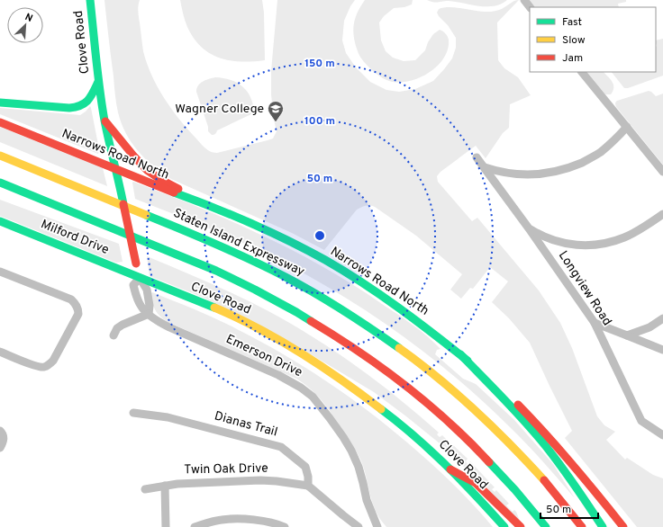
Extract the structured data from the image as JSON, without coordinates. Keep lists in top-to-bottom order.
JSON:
{
  "streets": {
    "main road": [
      "Clove Road",
      "Narrows Road North",
      "Milford Drive",
      "Staten Island Expressway"
    ],
    "street": [
      "Longview Road",
      "Emerson Drive",
      "Dianas Trail",
      "Twin Oak Drive"
    ]
  },
  "crossings": [
    ["Clove Road", "Narrows Road North"],
    ["Clove Road", "Milford Drive"],
    ["Clove Road", "Emerson Drive"],
    ["Milford Drive", "Emerson Drive"],
    ["Dianas Trail", "Twin Oak Drive"]
  ],
  "places": {
    "school or university": ["Wagner College"]
  },
  "legend": ["Fast", "Slow", "Jam"],
  "scale_bar": "50 m",
  "north": "top right",
  "rings": ["150 m", "100 m", "50 m"]
}
